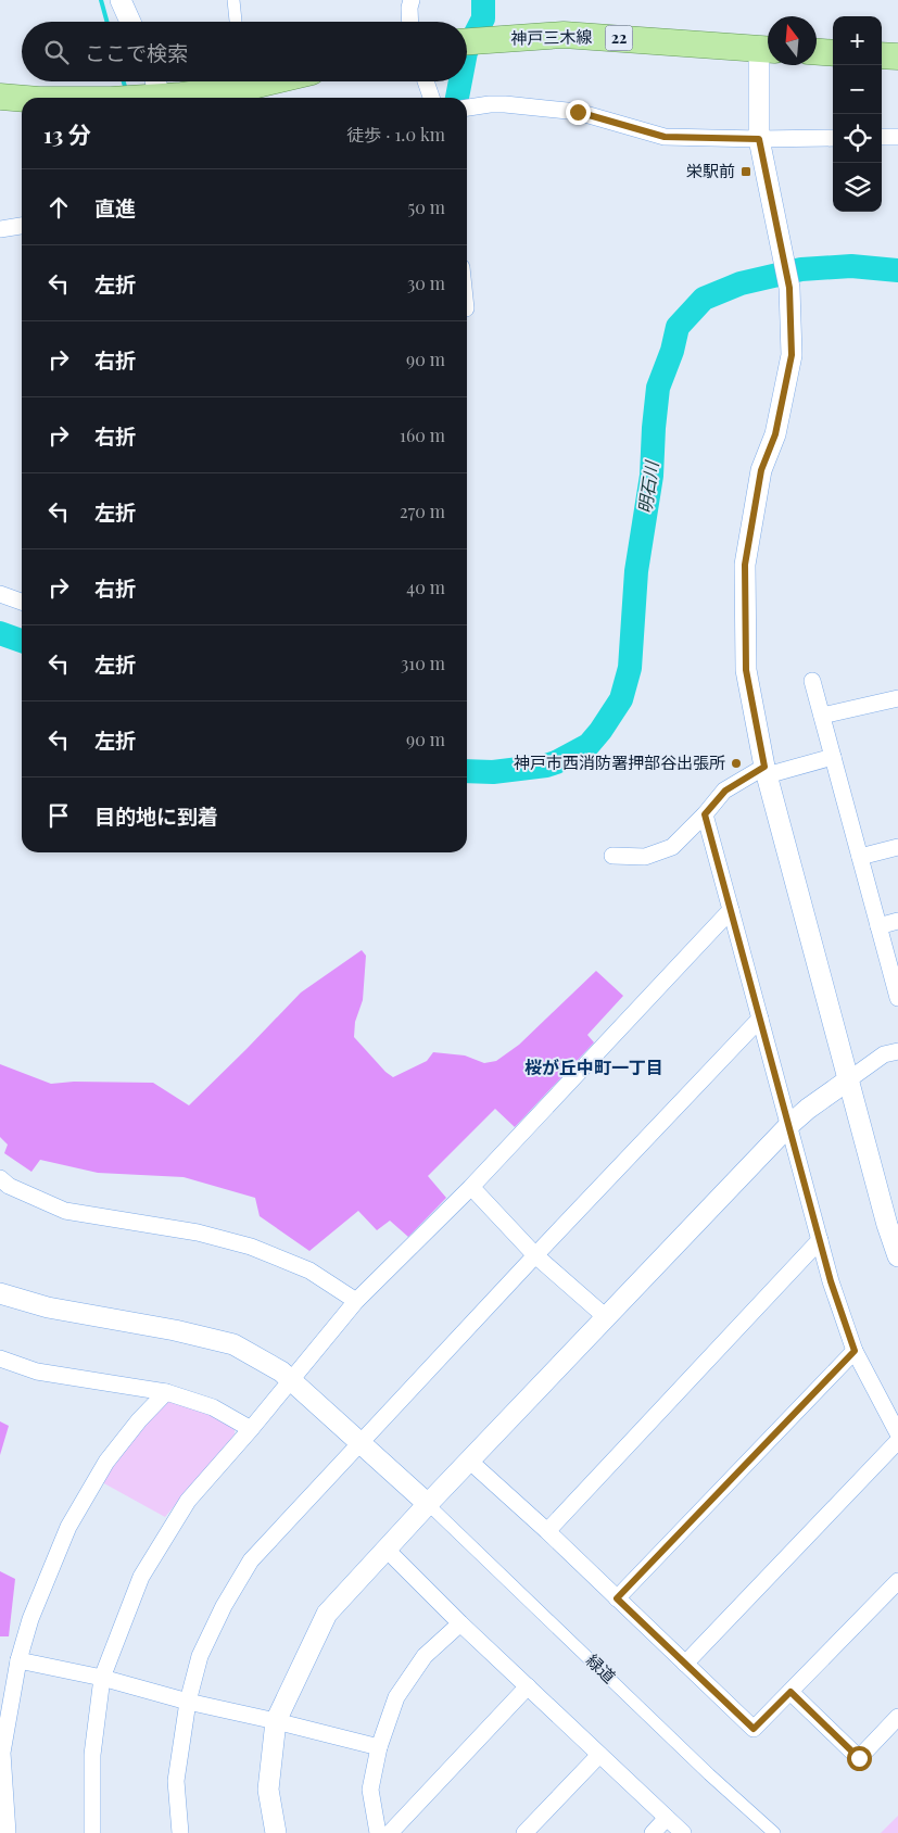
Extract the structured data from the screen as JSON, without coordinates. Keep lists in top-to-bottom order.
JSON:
{
  "streets": {
    "main road": ["神戸三木線", "22"],
    "street": ["緑道"]
  },
  "districts": ["桜が丘中町一丁目"],
  "water": ["明石川"],
  "places": {
    "transit": ["栄駅前"],
    "other": ["神戸市西消防署押部谷出張所"]
  },
  "north": "top",
  "page": {
    "map_buttons": ["+", "−"],
    "search": "ここで検索",
    "heading": ["13 分", "徒歩 · 1.0 km"],
    "list": [
      ["直進", "50 m"],
      ["左折", "30 m"],
      ["右折", "90 m"],
      ["右折", "160 m"],
      ["左折", "270 m"],
      ["右折", "40 m"],
      ["左折", "310 m"],
      ["左折", "90 m"],
      "目的地に到着"
    ]
  }
}
